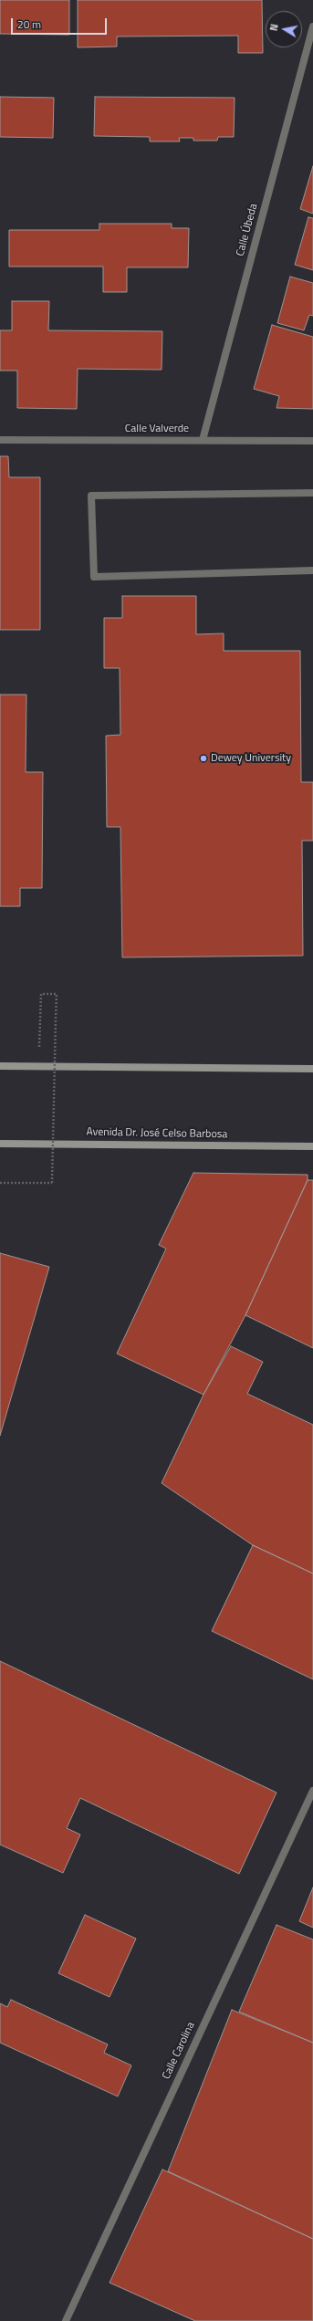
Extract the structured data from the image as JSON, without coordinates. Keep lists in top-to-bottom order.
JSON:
{
  "streets": {
    "main road": ["Avenida Dr. José Celso Barbosa"],
    "street": ["Calle Úbeda", "Calle Valverde", "Calle Carolina"]
  },
  "crossings": [
    ["Calle Úbeda", "Calle Valverde"]
  ],
  "places": ["Dewey University"],
  "scale_bar": "20 m",
  "north": "left"
}
